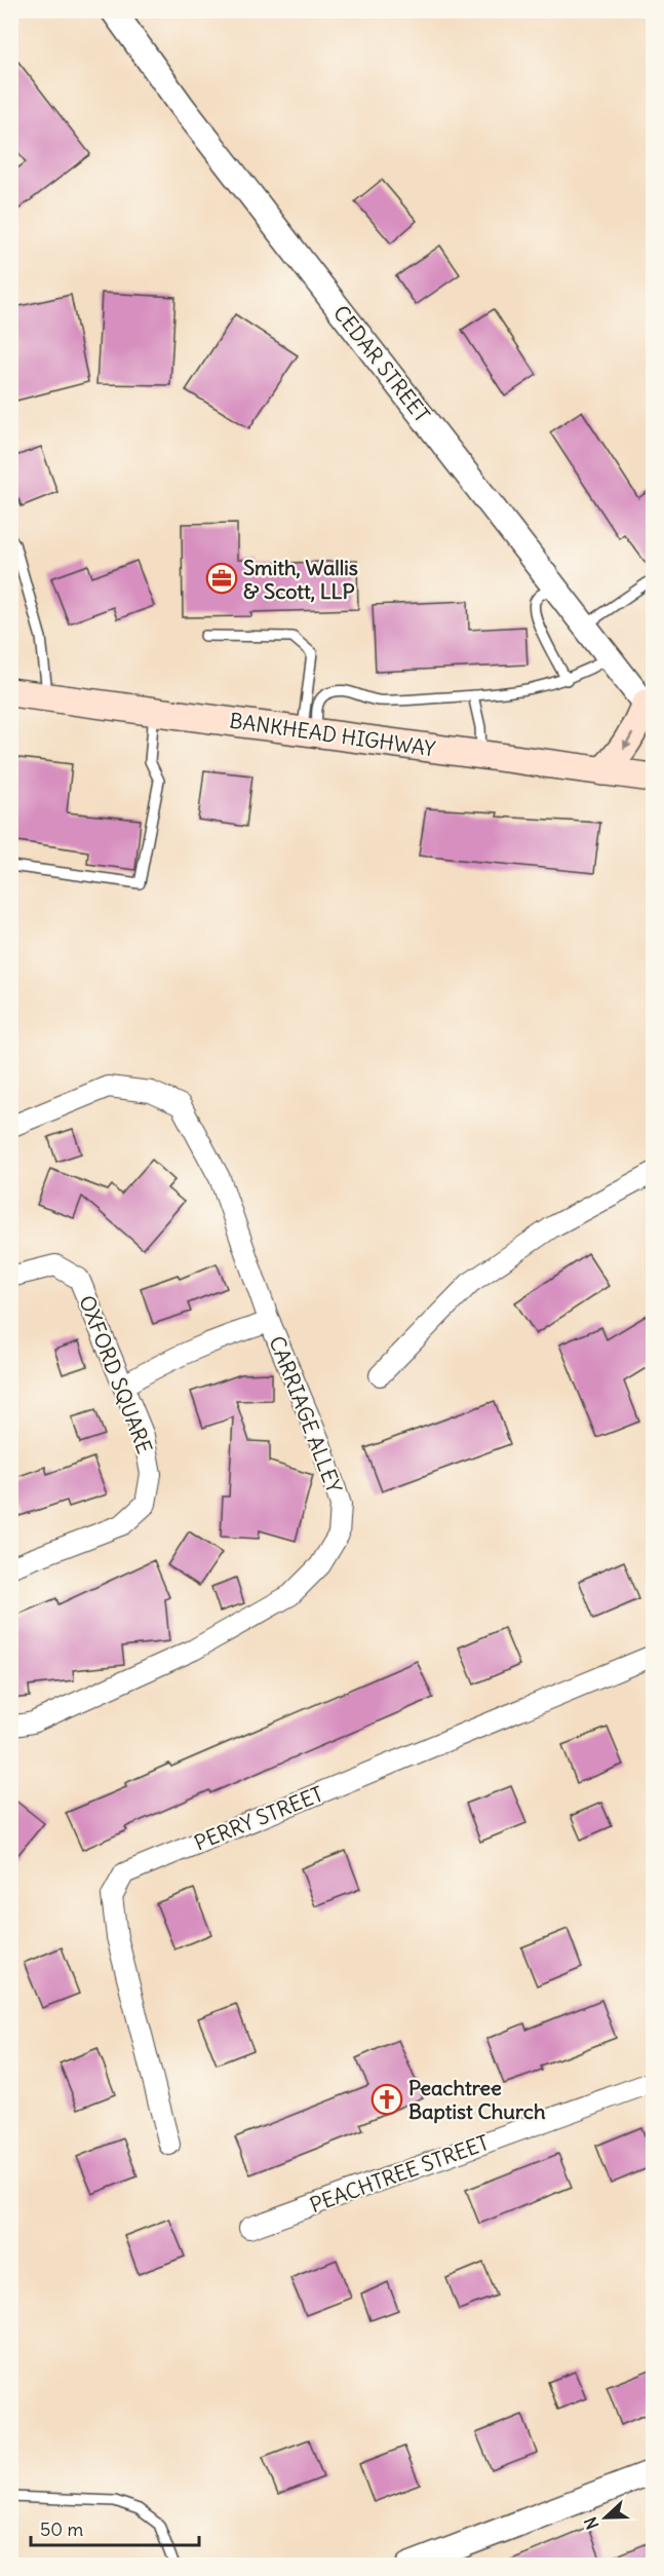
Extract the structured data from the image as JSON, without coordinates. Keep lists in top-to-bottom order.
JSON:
{
  "streets": {
    "main road": ["BANKHEAD HIGHWAY"],
    "street": [
      "CEDAR STREET",
      "OXFORD SQUARE",
      "CARRIAGE ALLEY",
      "PERRY STREET",
      "PEACHTREE STREET"
    ]
  },
  "places": {
    "office": ["Smith, Wallis & Scott, LLP"],
    "church": ["Peachtree Baptist Church"]
  },
  "scale_bar": "50 m",
  "north": "left"
}
